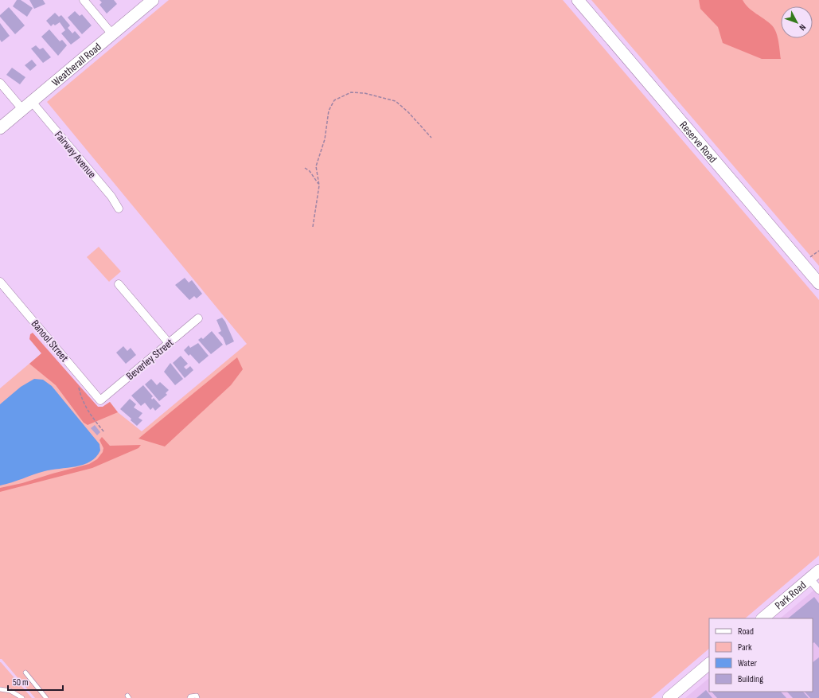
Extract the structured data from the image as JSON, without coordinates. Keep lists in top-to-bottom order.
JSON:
{
  "streets": {
    "street": [
      "Weatherall Road",
      "Reserve Road",
      "Fairway Avenue",
      "Banool Street",
      "Beverley Street",
      "Park Road"
    ]
  },
  "crossings": [
    ["Weatherall Road", "Fairway Avenue"],
    ["Banool Street", "Beverley Street"]
  ],
  "legend": [
    "Road",
    "Park",
    "Water",
    "Building"
  ],
  "scale_bar": "50 m",
  "north": "bottom right"
}
